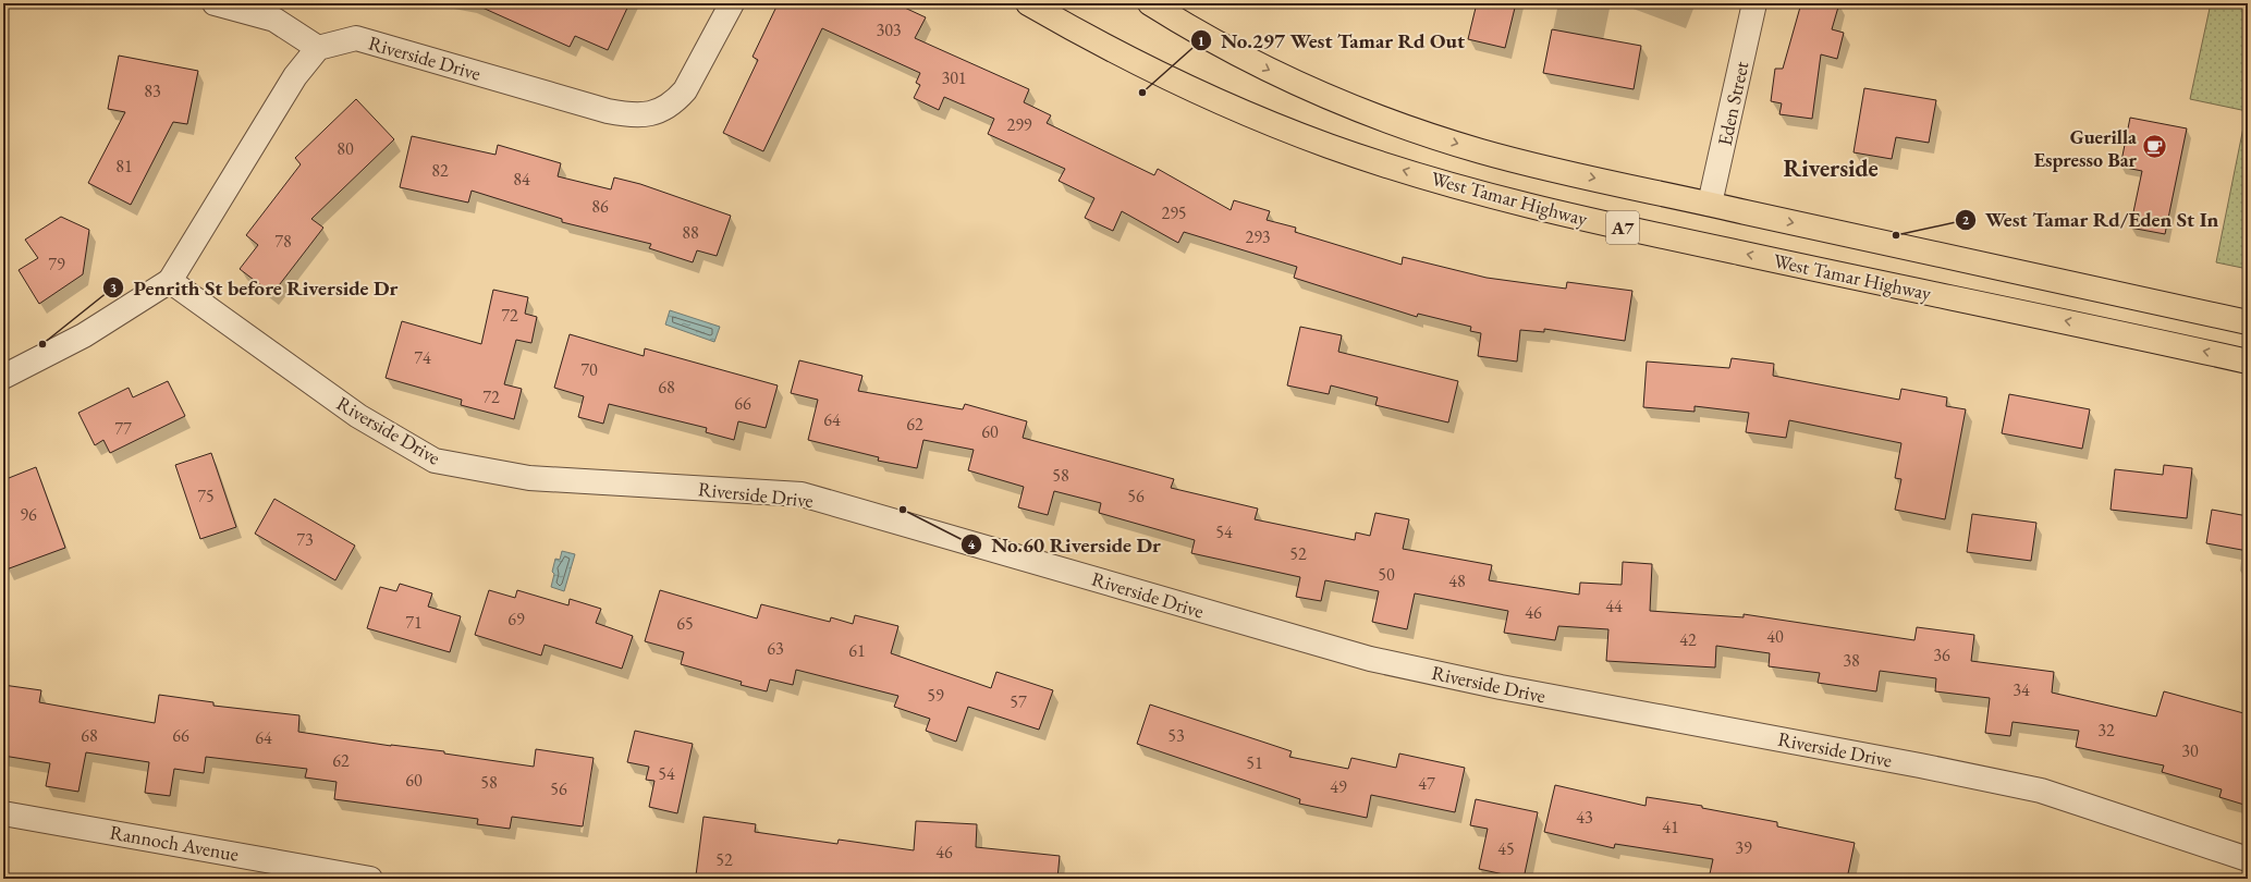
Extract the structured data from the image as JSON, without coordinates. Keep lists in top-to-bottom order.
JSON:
{
  "streets": {
    "highway": ["West Tamar Highway", "A7"],
    "street": ["Riverside Drive", "Eden Street", "Rannoch Avenue"]
  },
  "crossings": [
    ["Eden Street", "West Tamar Highway"]
  ],
  "districts": ["Riverside"],
  "places": {
    "other": [
      "No.297 West Tamar Rd Out",
      "West Tamar Rd/Eden St In",
      "Penrith St before Riverside Dr",
      "No.60 Riverside Dr"
    ],
    "cafe": ["Guerilla Espresso Bar"]
  },
  "house_numbers": [
    "303",
    "301",
    "83",
    "299",
    "80",
    "81",
    "82",
    "84",
    "86",
    "295",
    "88",
    "293",
    "78",
    "79",
    "72",
    "74",
    "70",
    "68",
    "72",
    "66",
    "64",
    "62",
    "77",
    "60",
    "58",
    "75",
    "56",
    "96",
    "54",
    "73",
    "52",
    "50",
    "48",
    "44",
    "46",
    "69",
    "71",
    "65",
    "40",
    "42",
    "63",
    "61",
    "36",
    "38",
    "34",
    "59",
    "57",
    "32",
    "68",
    "66",
    "53",
    "64",
    "30",
    "62",
    "51",
    "54",
    "60",
    "58",
    "47",
    "49",
    "56",
    "43",
    "41",
    "39",
    "45",
    "46",
    "52"
  ]
}
